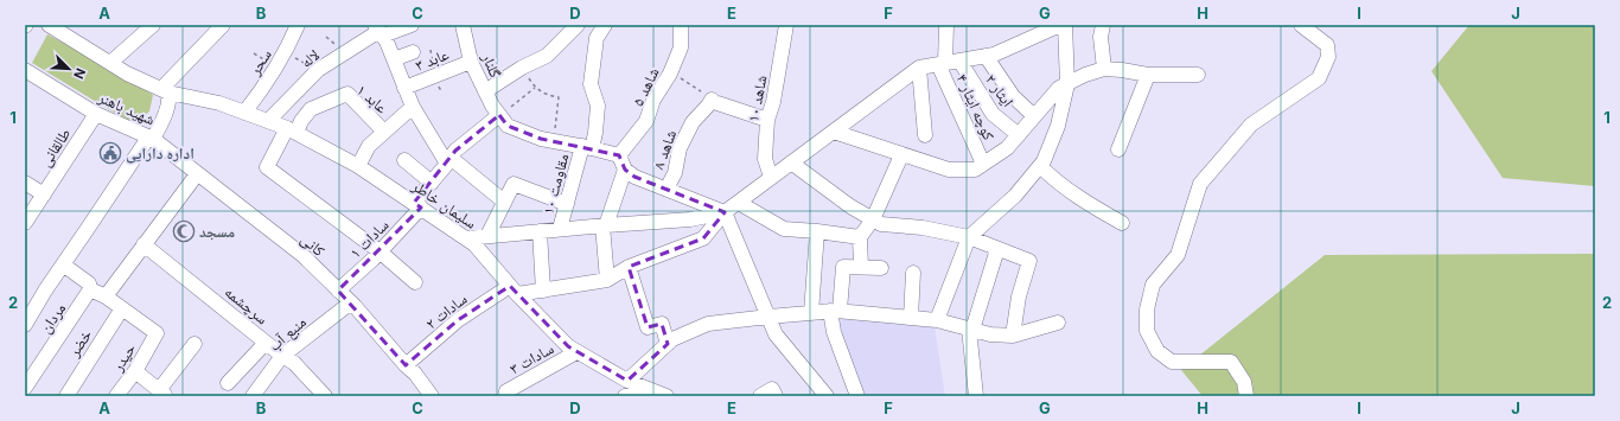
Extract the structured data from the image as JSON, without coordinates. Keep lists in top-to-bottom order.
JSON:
{
  "streets": {
    "street": [
      "لاله",
      "عابد ۳",
      "سحر",
      "گلنار",
      "شاهد ۵",
      "ایثار ۲",
      "عابد ۱",
      "شاهد ۱۰",
      "کوچه ایثار ۴",
      "شهید باهنر",
      "طالقانی",
      "شاهد ۸",
      "مقاومت ۱۰",
      "سلیمان خاطر",
      "سادات ۱",
      "کانی",
      "سرچشمه",
      "سادات ۲",
      "مردان",
      "منبع آب",
      "خضر",
      "حیدر",
      "سادات ۳"
    ]
  },
  "crossings": [
    ["لاله", "سلیمان خاطر"],
    ["عابد ۳", "گلنار"],
    ["سحر", "سلیمان خاطر"],
    ["گلنار", "سادات ۱"],
    ["عابد ۱", "سلیمان خاطر"],
    ["شهید باهنر", "طالقانی"],
    ["شهید باهنر", "سلیمان خاطر"],
    ["شهید باهنر", "کانی"],
    ["سلیمان خاطر", "سادات ۱"],
    ["سلیمان خاطر", "سادات ۲"],
    ["سلیمان خاطر", "سادات ۳"],
    ["سادات ۱", "کانی"],
    ["کانی", "سادات ۲"],
    ["کانی", "منبع آب"],
    ["سرچشمه", "منبع آب"],
    ["خضر", "حیدر"]
  ],
  "places": {
    "public building": ["اداره دارایی"],
    "mosque": ["مسجد"]
  },
  "north": "bottom right",
  "grid": {
    "columns": [
      "A",
      "B",
      "C",
      "D",
      "E",
      "F",
      "G",
      "H",
      "I",
      "J"
    ],
    "rows": ["1", "2"]
  }
}
